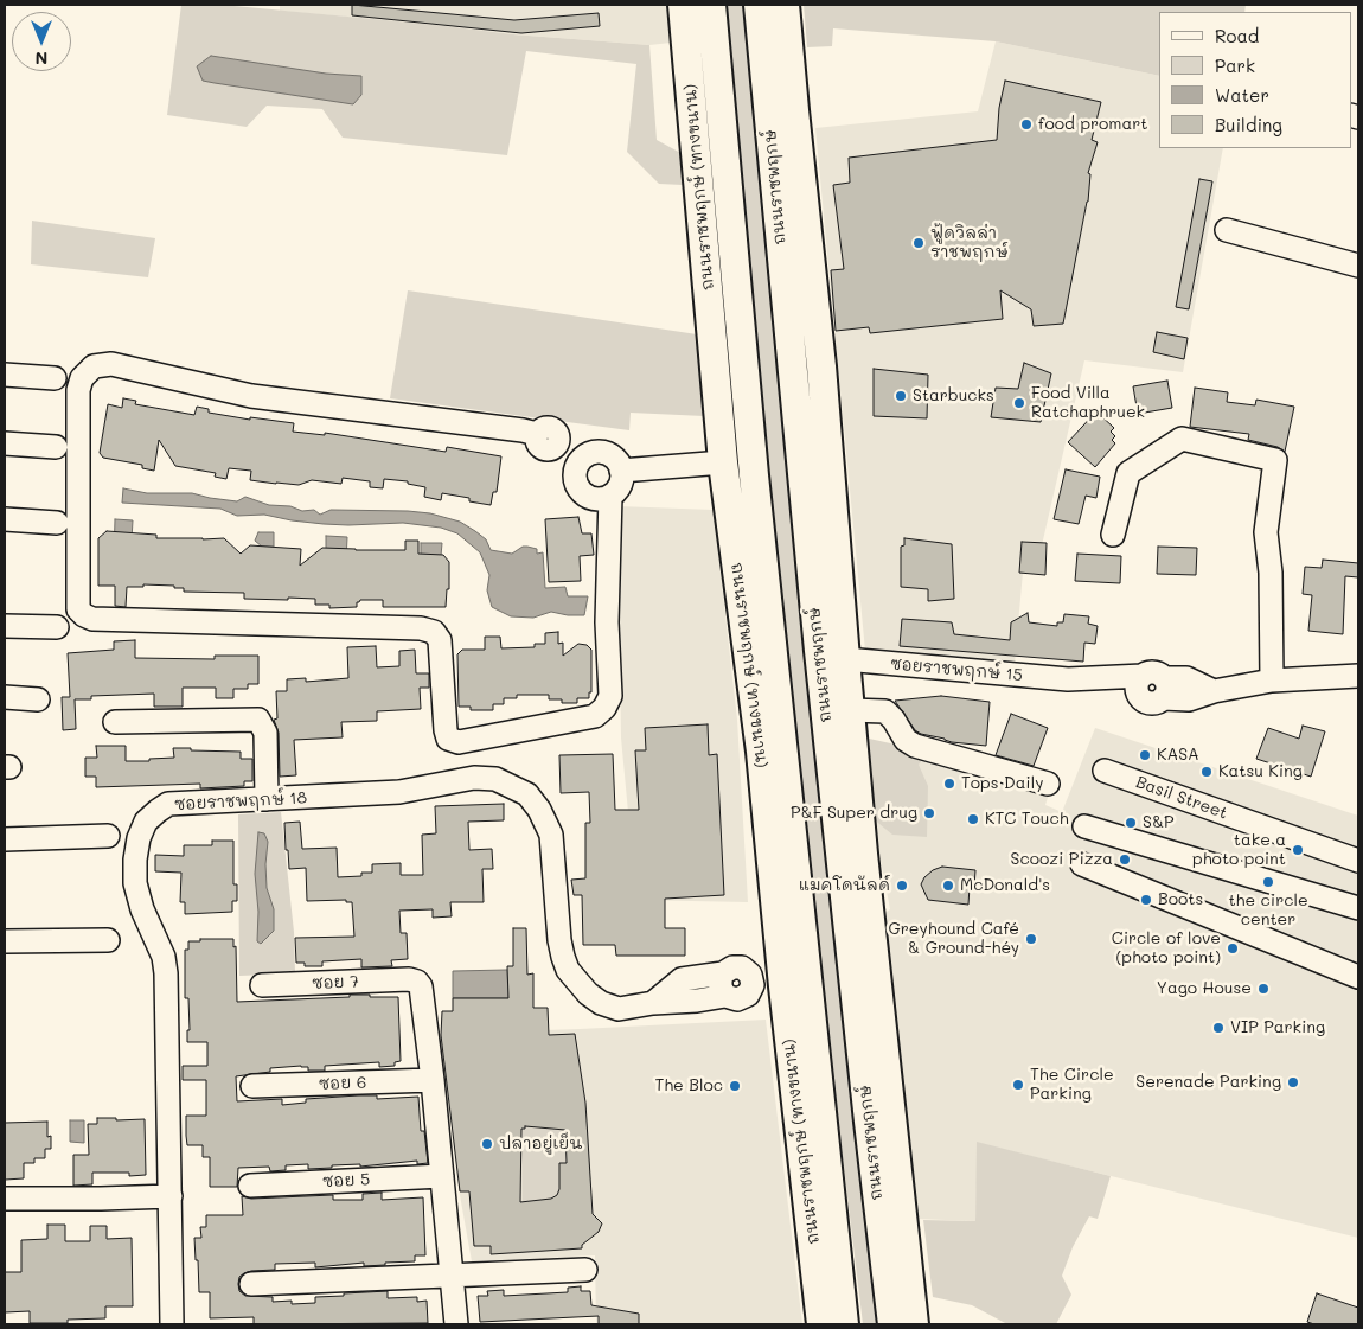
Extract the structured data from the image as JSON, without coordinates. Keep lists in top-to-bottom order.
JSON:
{
  "streets": {
    "main road": ["ถนนราชพฤกษ์ (ทางขนาน)", "ถนนราชพฤกษ์"],
    "street": [
      "ซอยราชพฤกษ์ 15",
      "Basil Street",
      "ซอยราชพฤกษ์ 18",
      "ซอย 7",
      "ซอย 6",
      "ซอย 5"
    ]
  },
  "crossings": [
    ["ถนนราชพฤกษ์ (ทางขนาน)", "ซอยราชพฤกษ์ 18"],
    ["ซอย 7", "ซอย 6"]
  ],
  "places": [
    "food promart",
    "ฟู้ดวิลล่า ราชพฤกษ์",
    "Starbucks",
    "Food Villa Ratchaphruek",
    "KASA",
    "Katsu King",
    "Tops Daily",
    "P&F Super drug",
    "KTC Touch",
    "S&P",
    "take a photo point",
    "Scoozi Pizza",
    "the circle center",
    "แมคโดนัลด์",
    "McDonald's",
    "Boots",
    "Greyhound Café & Ground-héy",
    "Circle of love (photo point)",
    "Yago House",
    "VIP Parking",
    "Serenade Parking",
    "The Circle Parking",
    "The Bloc",
    "ปลาอยู่เย็น"
  ],
  "legend": [
    "Road",
    "Park",
    "Water",
    "Building"
  ],
  "north": "bottom"
}
